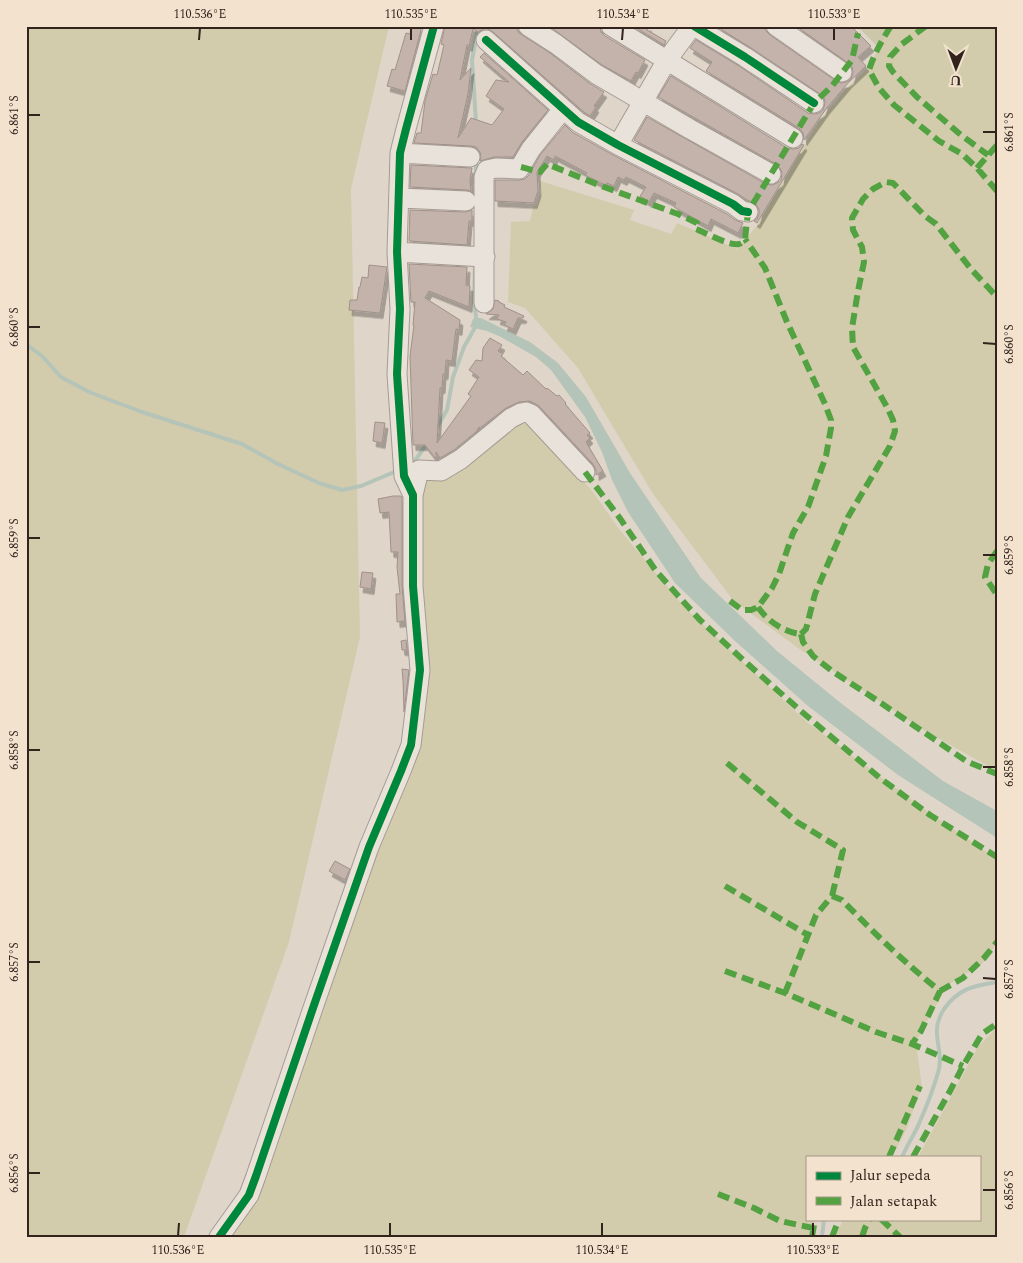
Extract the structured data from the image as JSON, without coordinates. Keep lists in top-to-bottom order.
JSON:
{
  "legend": ["Jalur sepeda", "Jalan setapak"],
  "north": "bottom",
  "coordinates": [
    "110.536°E",
    "110.535°E",
    "110.534°E",
    "110.533°E",
    "6.861°S",
    "6.860°S",
    "6.859°S",
    "6.858°S",
    "6.857°S",
    "6.856°S"
  ]
}
